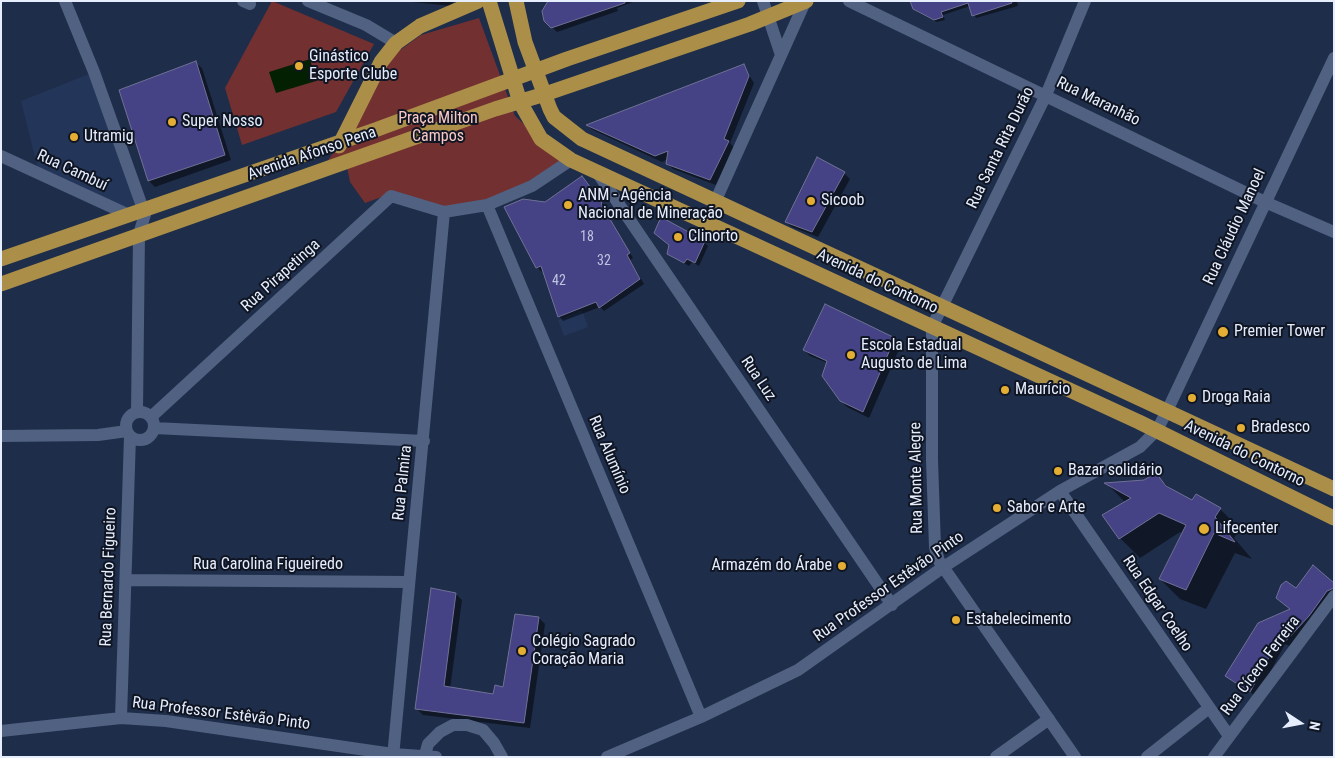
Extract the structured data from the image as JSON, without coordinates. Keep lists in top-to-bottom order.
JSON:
{
  "streets": {
    "main road": ["Avenida Afonso Pena", "Avenida do Contorno"],
    "street": [
      "Rua Maranhão",
      "Rua Santa Rita Durão",
      "Rua Cambuí",
      "Rua Cláudio Manoel",
      "Rua Pirapetinga",
      "Rua Luz",
      "Rua Alumínio",
      "Rua Monte Alegre",
      "Rua Palmira",
      "Rua Carolina Figueiredo",
      "Rua Bernardo Figueiro",
      "Rua Professor Estêvão Pinto",
      "Rua Edgar Coelho",
      "Rua Cícero Ferreira"
    ]
  },
  "crossings": [
    ["Rua Maranhão", "Rua Santa Rita Durão"],
    ["Rua Maranhão", "Rua Cláudio Manoel"],
    ["Rua Santa Rita Durão", "Avenida do Contorno"],
    ["Avenida Afonso Pena", "Rua Cambuí"],
    ["Avenida Afonso Pena", "Avenida do Contorno"],
    ["Rua Cláudio Manoel", "Avenida do Contorno"],
    ["Rua Cláudio Manoel", "Rua Professor Estêvão Pinto"],
    ["Rua Pirapetinga", "Rua Palmira"],
    ["Rua Pirapetinga", "Rua Bernardo Figueiro"],
    ["Avenida do Contorno", "Rua Luz"],
    ["Avenida do Contorno", "Rua Monte Alegre"],
    ["Avenida do Contorno", "Rua Professor Estêvão Pinto"],
    ["Rua Luz", "Rua Professor Estêvão Pinto"],
    ["Rua Alumínio", "Rua Professor Estêvão Pinto"],
    ["Rua Monte Alegre", "Rua Professor Estêvão Pinto"],
    ["Rua Palmira", "Rua Carolina Figueiredo"],
    ["Rua Palmira", "Rua Professor Estêvão Pinto"],
    ["Rua Carolina Figueiredo", "Rua Bernardo Figueiro"],
    ["Rua Bernardo Figueiro", "Rua Professor Estêvão Pinto"],
    ["Rua Professor Estêvão Pinto", "Rua Edgar Coelho"],
    ["Rua Edgar Coelho", "Rua Cícero Ferreira"]
  ],
  "parks": ["Praça Milton Campos"],
  "places": [
    "Ginástico Esporte Clube",
    "Super Nosso",
    "Utramig",
    "Sicoob",
    "ANM - Agência Nacional de Mineração",
    "Clinorto",
    "Premier Tower",
    "Escola Estadual Augusto de Lima",
    "Maurício",
    "Droga Raia",
    "Bradesco",
    "Bazar solidário",
    "Sabor e Arte",
    "Lifecenter",
    "Armazém do Árabe",
    "Estabelecimento",
    "Colégio Sagrado Coração Maria"
  ],
  "house_numbers": ["18", "32", "42"],
  "north": "right"
}
